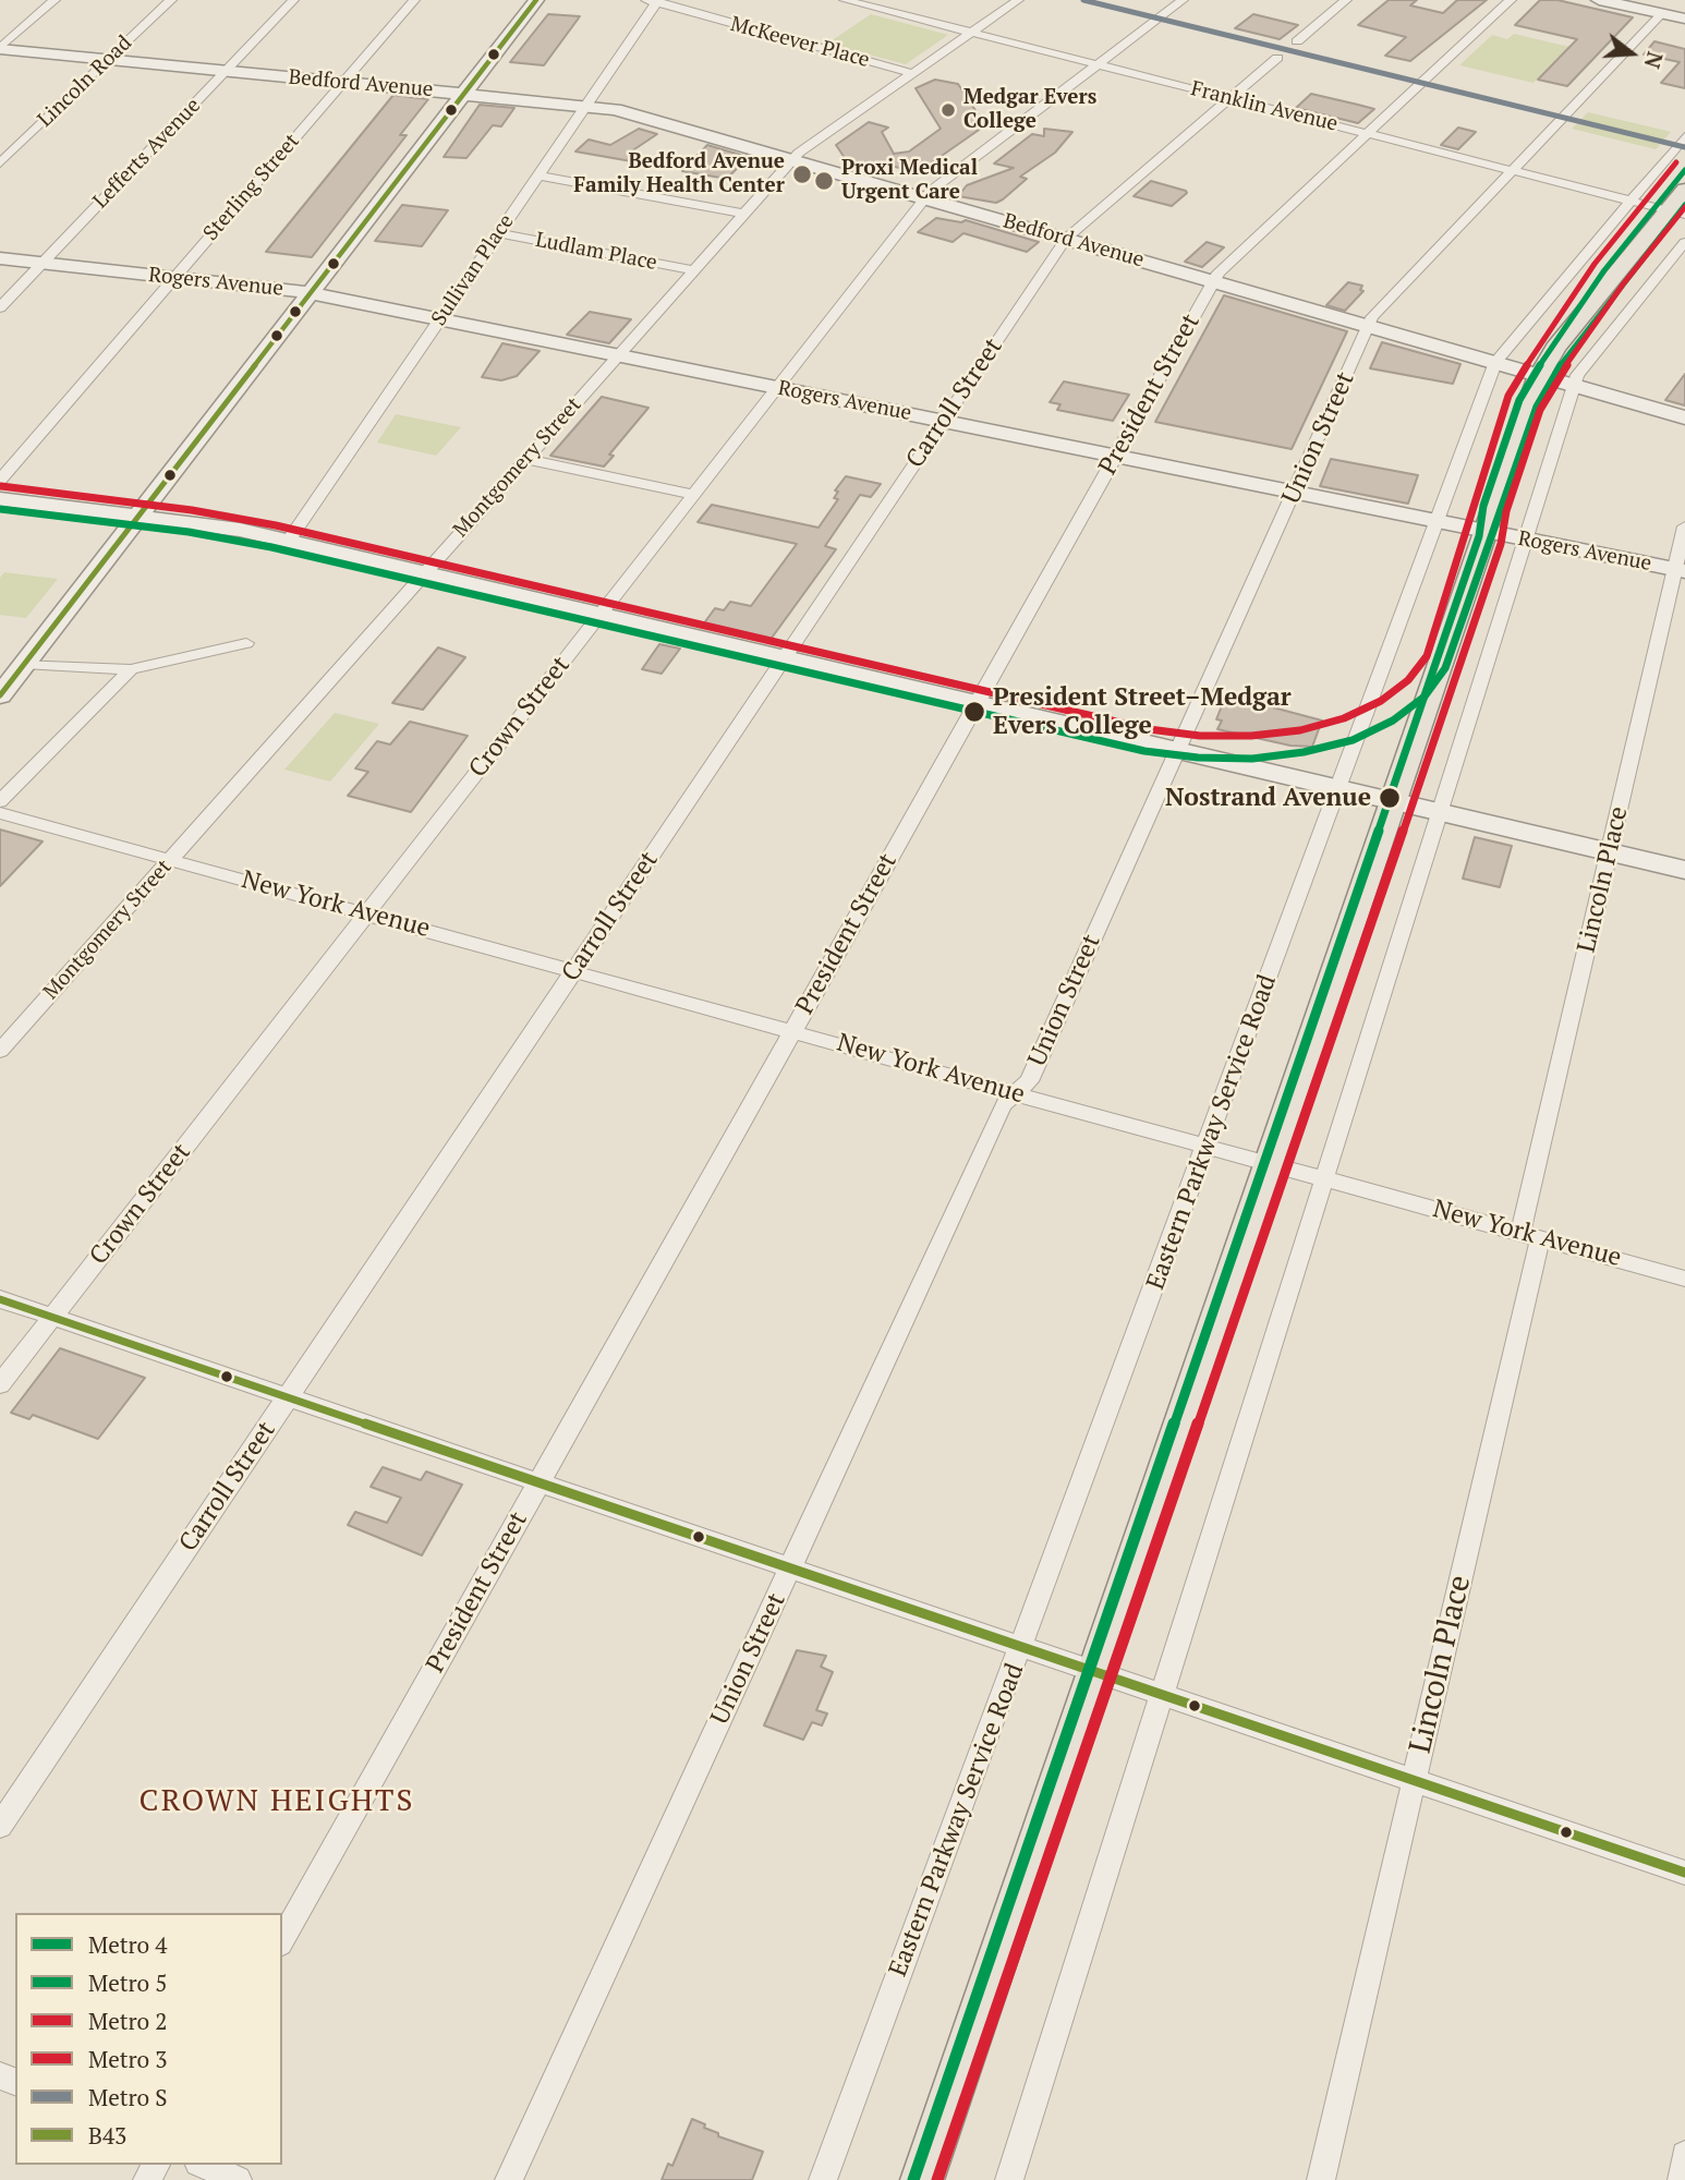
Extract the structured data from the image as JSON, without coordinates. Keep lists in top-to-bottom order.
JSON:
{
  "streets": {
    "main road": ["Bedford Avenue", "Rogers Avenue"],
    "street": [
      "McKeever Place",
      "Lincoln Road",
      "Franklin Avenue",
      "Lefferts Avenue",
      "Sterling Street",
      "Ludlam Place",
      "Sullivan Place",
      "President Street",
      "Carroll Street",
      "Union Street",
      "Montgomery Street",
      "Crown Street",
      "Lincoln Place",
      "New York Avenue",
      "Eastern Parkway Service Road"
    ]
  },
  "crossings": [
    ["McKeever Place", "Sullivan Place"],
    ["McKeever Place", "Montgomery Street"],
    ["Lincoln Road", "Bedford Avenue"],
    ["Bedford Avenue", "Lefferts Avenue"],
    ["Bedford Avenue", "Sterling Street"],
    ["Bedford Avenue", "Sullivan Place"],
    ["Bedford Avenue", "President Street"],
    ["Bedford Avenue", "Carroll Street"],
    ["Bedford Avenue", "Union Street"],
    ["Bedford Avenue", "Montgomery Street"],
    ["Bedford Avenue", "Crown Street"],
    ["Bedford Avenue", "Eastern Parkway Service Road"],
    ["Franklin Avenue", "President Street"],
    ["Franklin Avenue", "Carroll Street"],
    ["Franklin Avenue", "Union Street"],
    ["Franklin Avenue", "Montgomery Street"],
    ["Franklin Avenue", "Crown Street"],
    ["Franklin Avenue", "Eastern Parkway Service Road"],
    ["Lefferts Avenue", "Rogers Avenue"],
    ["Sterling Street", "Rogers Avenue"],
    ["Ludlam Place", "Sullivan Place"],
    ["Ludlam Place", "Montgomery Street"],
    ["Sullivan Place", "Rogers Avenue"],
    ["Rogers Avenue", "President Street"],
    ["Rogers Avenue", "Carroll Street"],
    ["Rogers Avenue", "Union Street"],
    ["Rogers Avenue", "Montgomery Street"],
    ["Rogers Avenue", "Crown Street"],
    ["Rogers Avenue", "Lincoln Place"],
    ["Rogers Avenue", "Eastern Parkway Service Road"],
    ["President Street", "New York Avenue"],
    ["Carroll Street", "New York Avenue"],
    ["Union Street", "New York Avenue"],
    ["Montgomery Street", "New York Avenue"],
    ["Crown Street", "New York Avenue"],
    ["Lincoln Place", "New York Avenue"],
    ["New York Avenue", "Eastern Parkway Service Road"]
  ],
  "districts": ["CROWN HEIGHTS"],
  "places": [
    "Medgar Evers College",
    "Bedford Avenue Family Health Center",
    "Proxi Medical Urgent Care",
    "President Street–Medgar Evers College",
    "Nostrand Avenue"
  ],
  "lines": [
    "metro line S",
    "transit line B43",
    "metro line 2",
    "metro line 4",
    "metro line 5",
    "metro line 3"
  ],
  "legend": [
    "Metro 4",
    "Metro 5",
    "Metro 2",
    "Metro 3",
    "Metro S",
    "B43"
  ],
  "north": "right"
}
